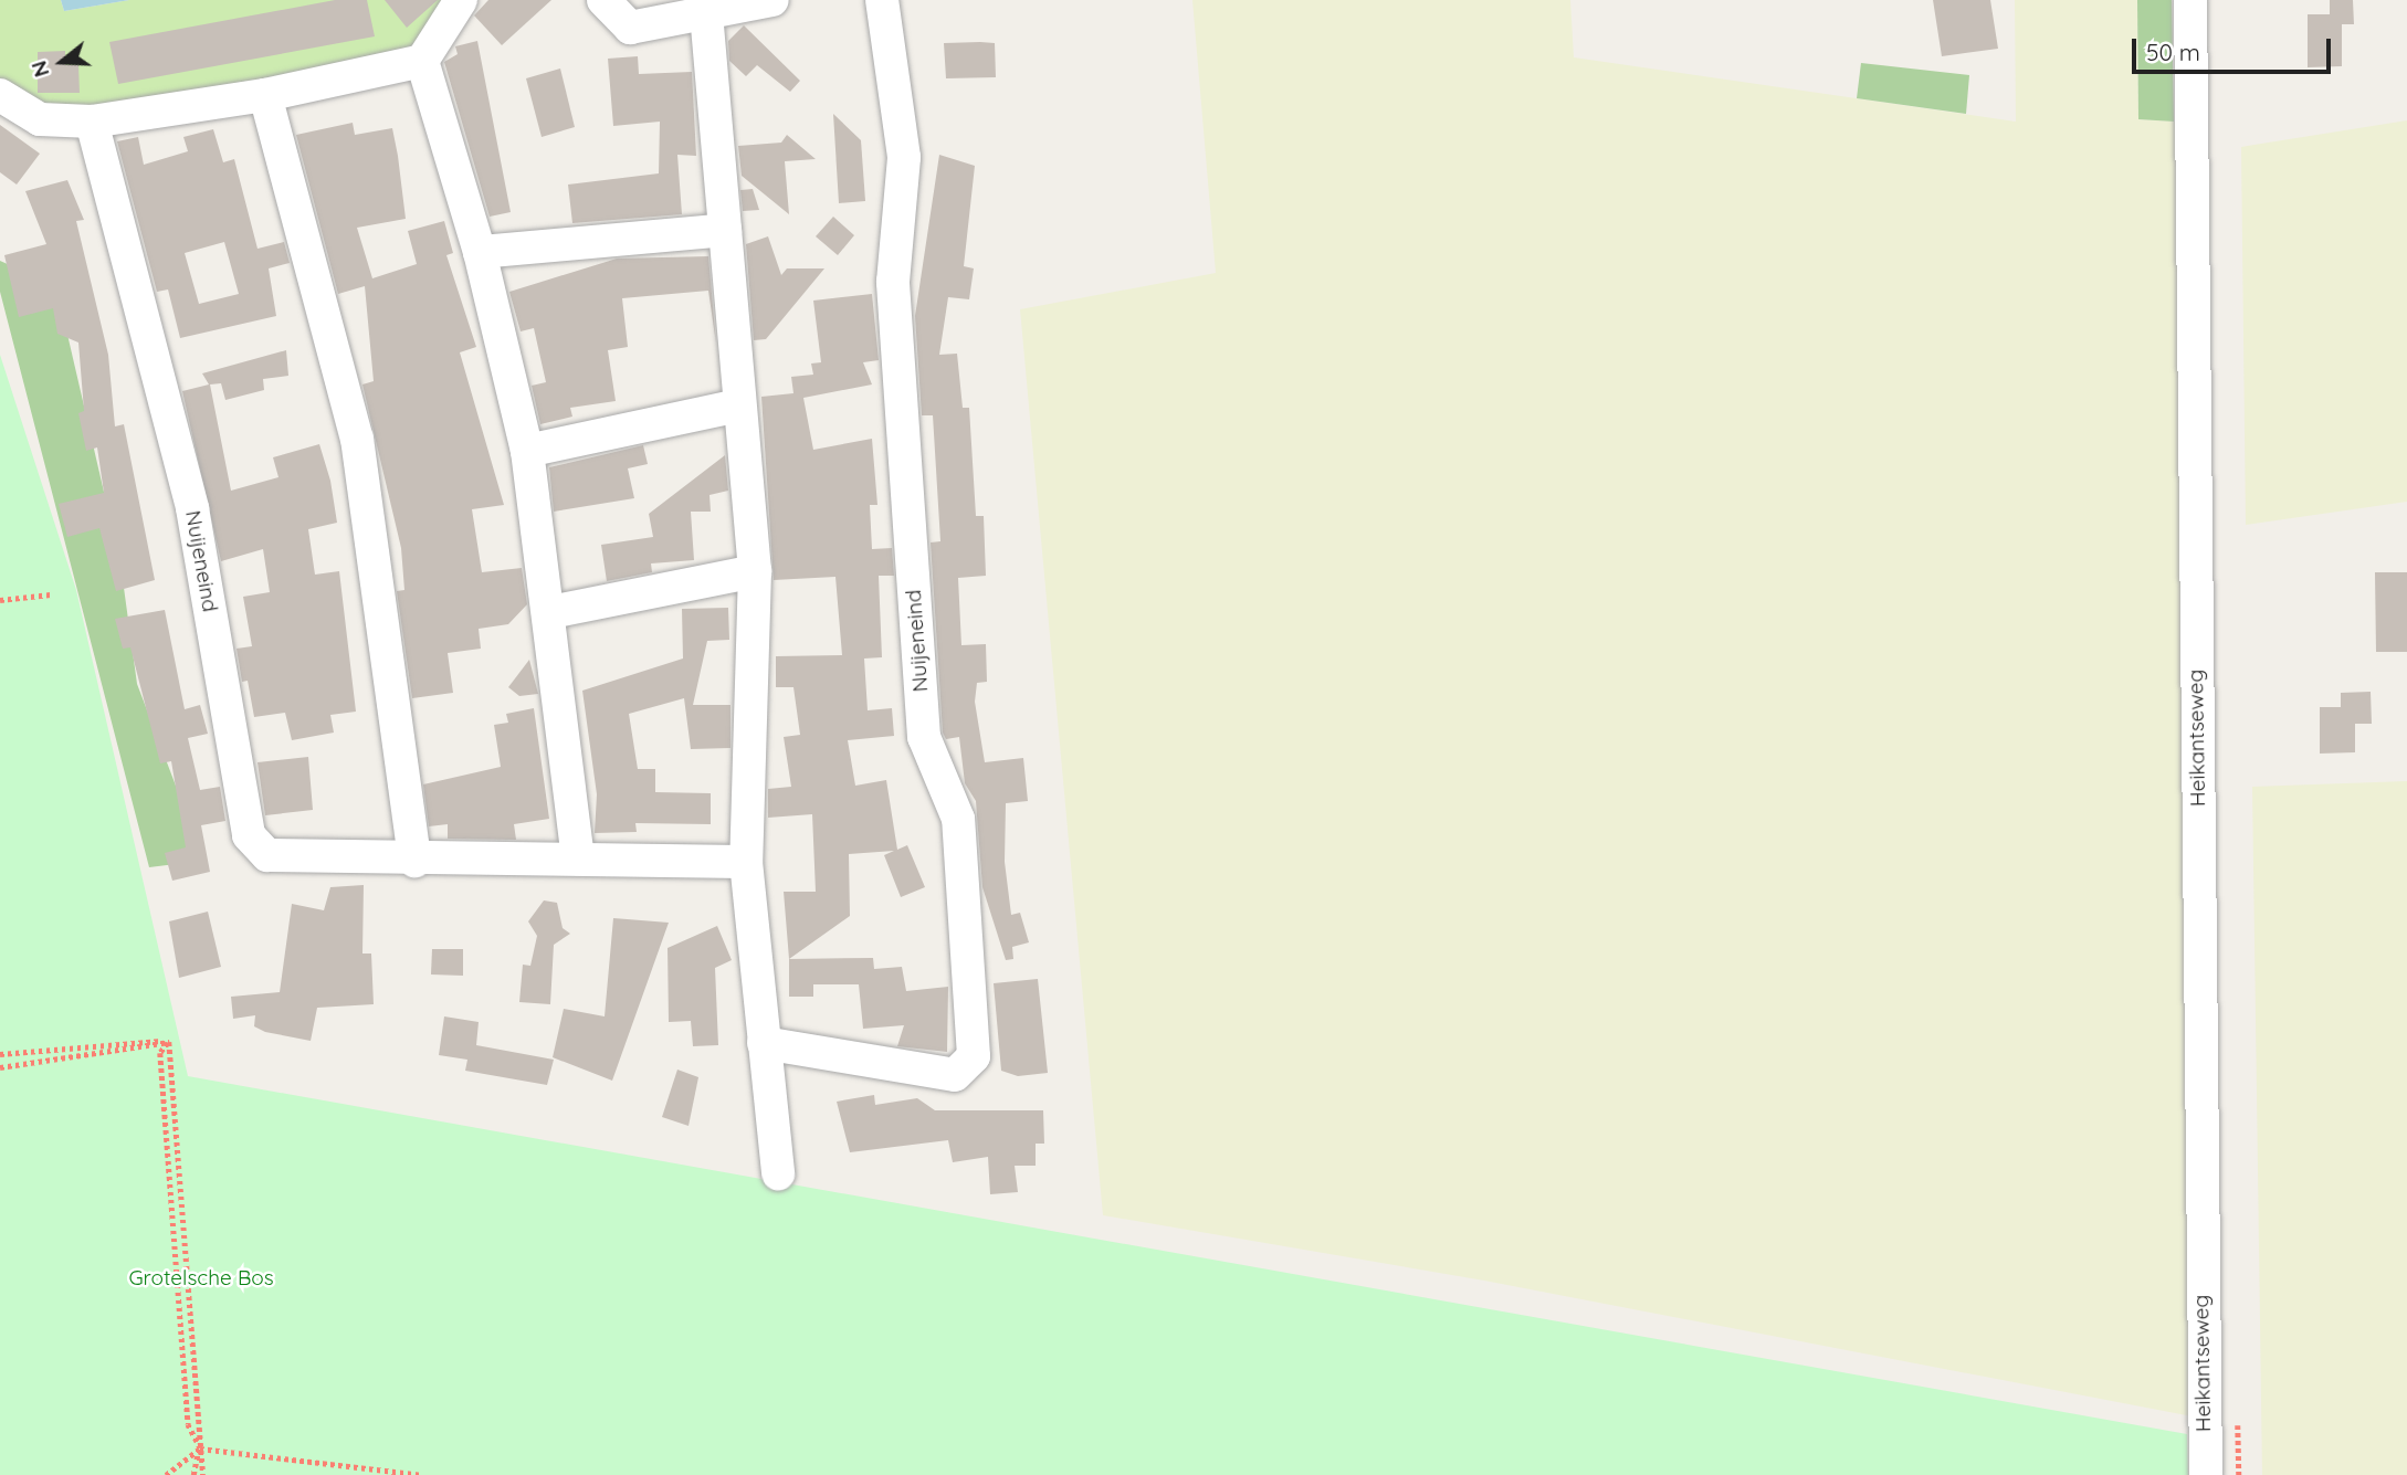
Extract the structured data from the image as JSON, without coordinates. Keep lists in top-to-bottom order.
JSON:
{
  "streets": {
    "street": ["Nuijeneind", "Heikantseweg"]
  },
  "parks": ["Grotelsche Bos"],
  "scale_bar": "50 m",
  "north": "left"
}
